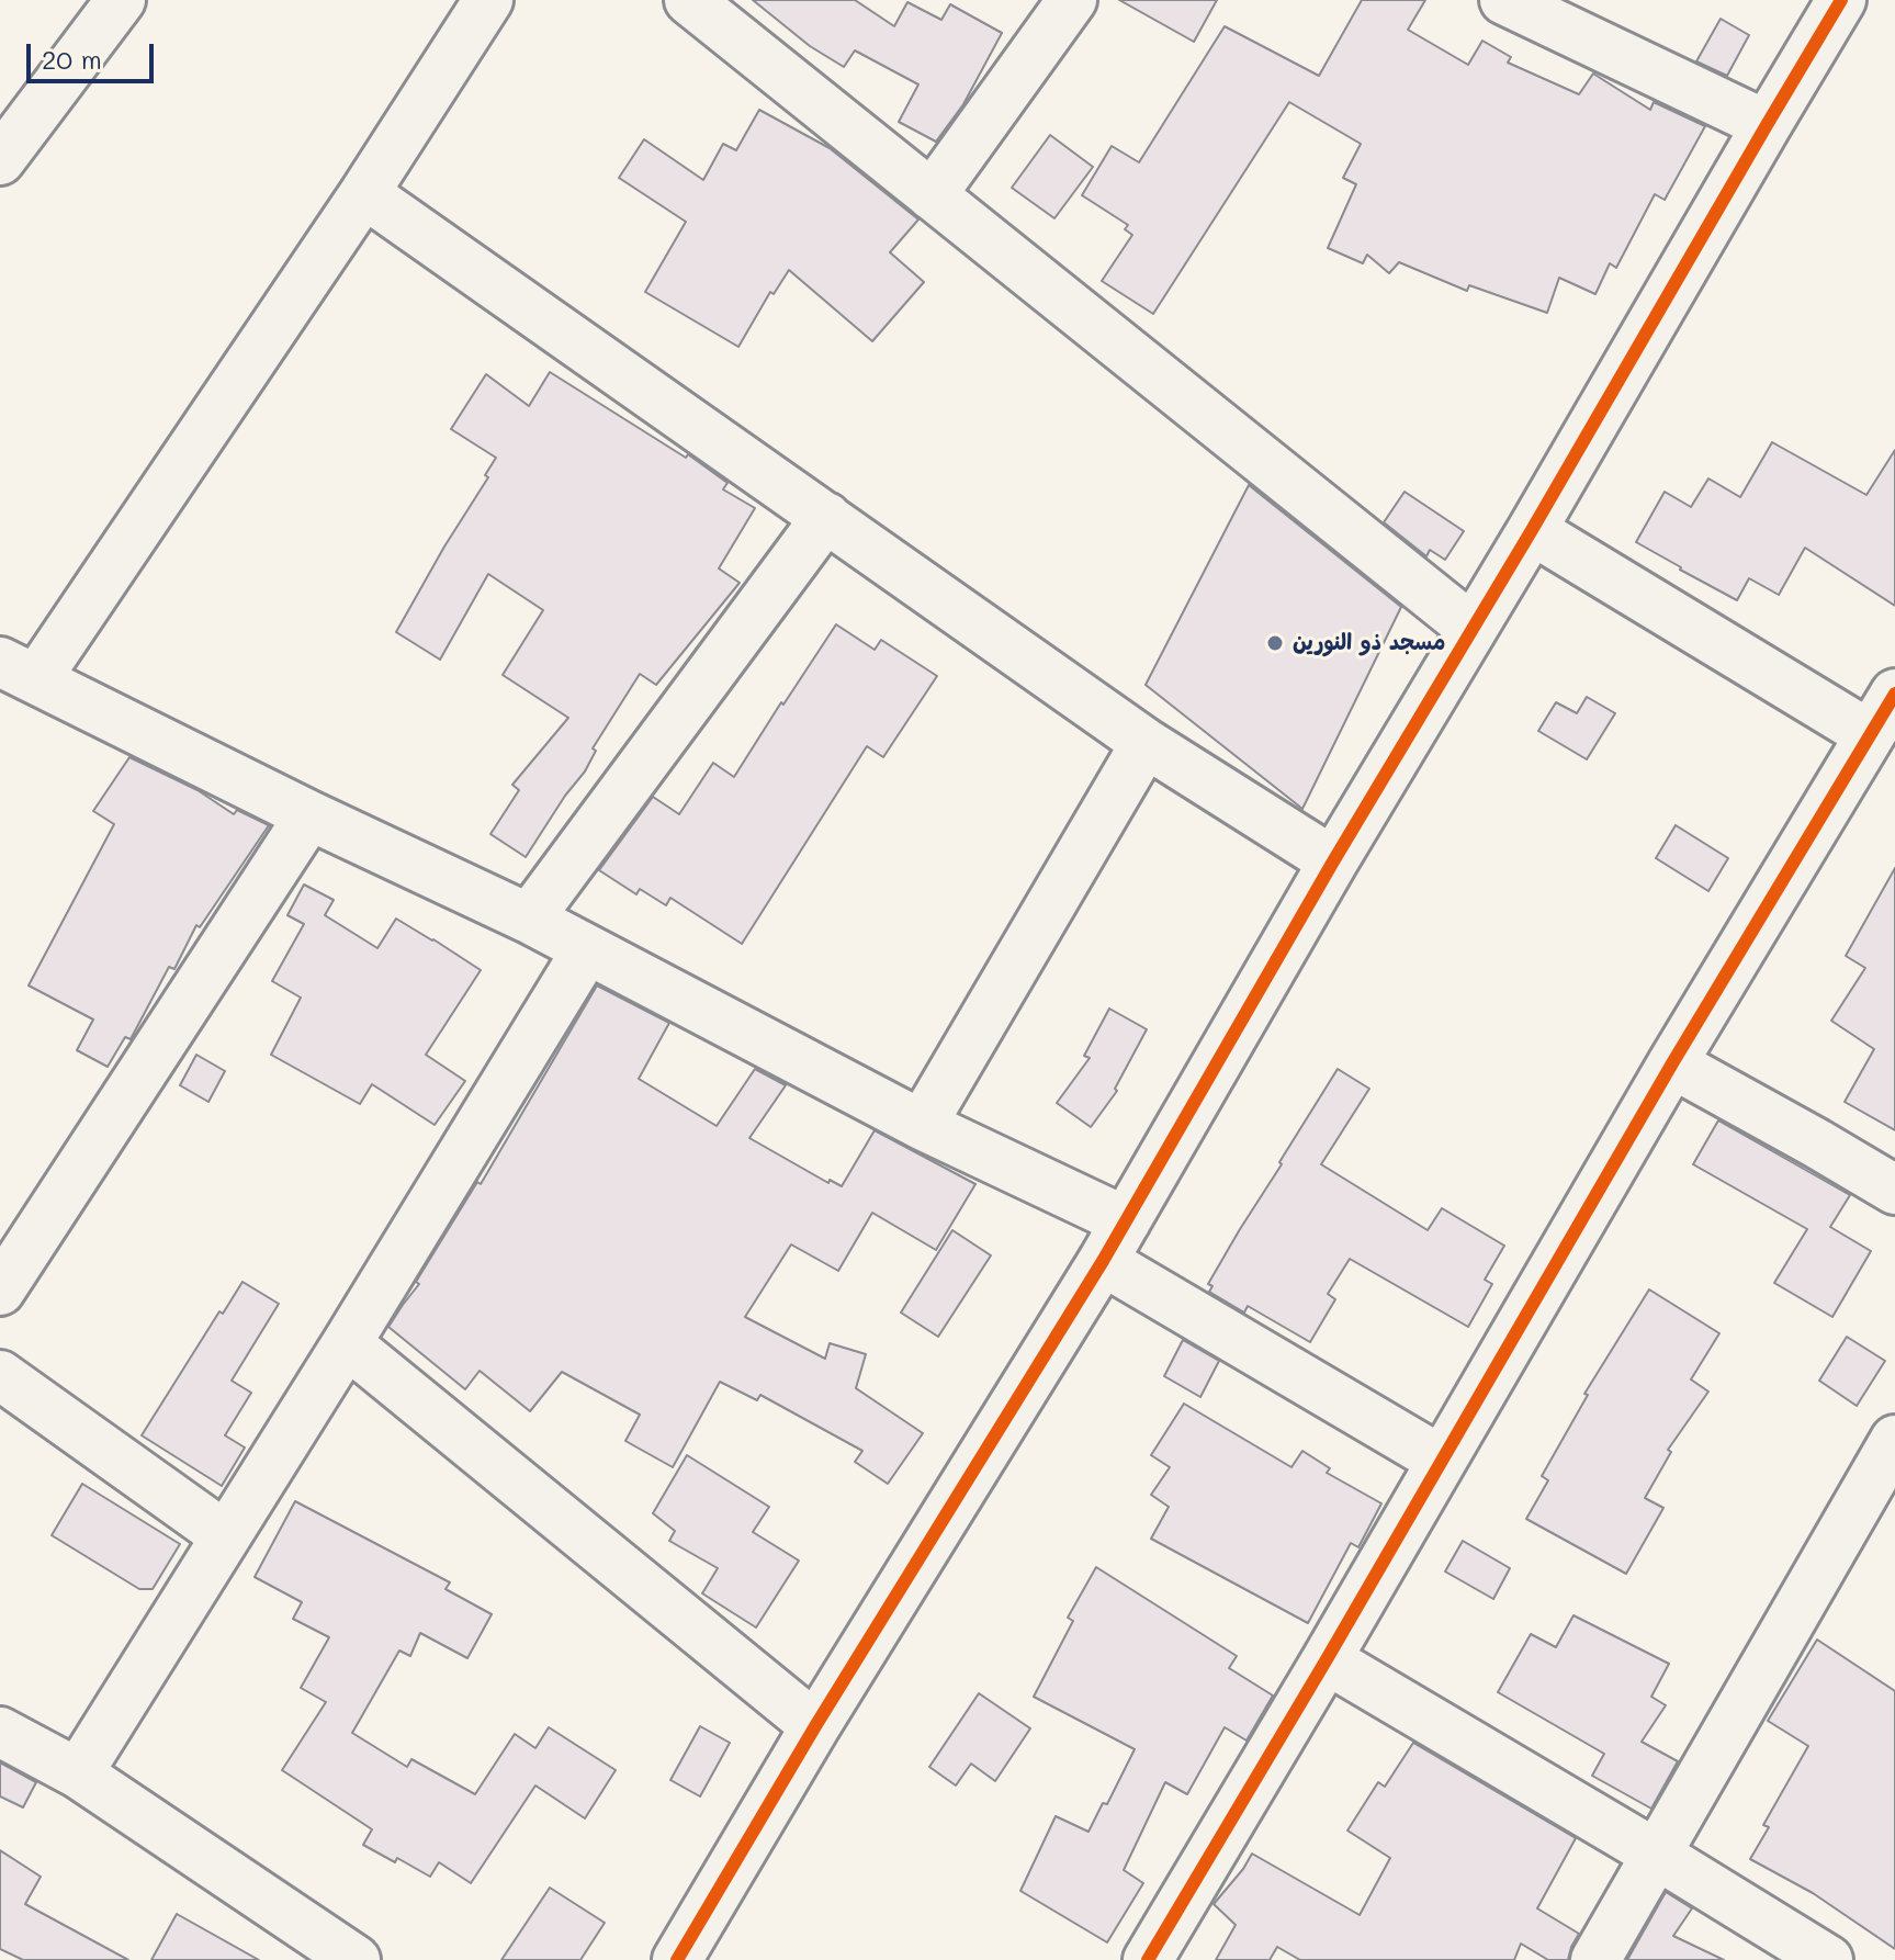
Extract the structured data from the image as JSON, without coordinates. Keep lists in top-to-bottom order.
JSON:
{
  "places": ["مسجد ذو النورين"],
  "scale_bar": "20 m"
}
